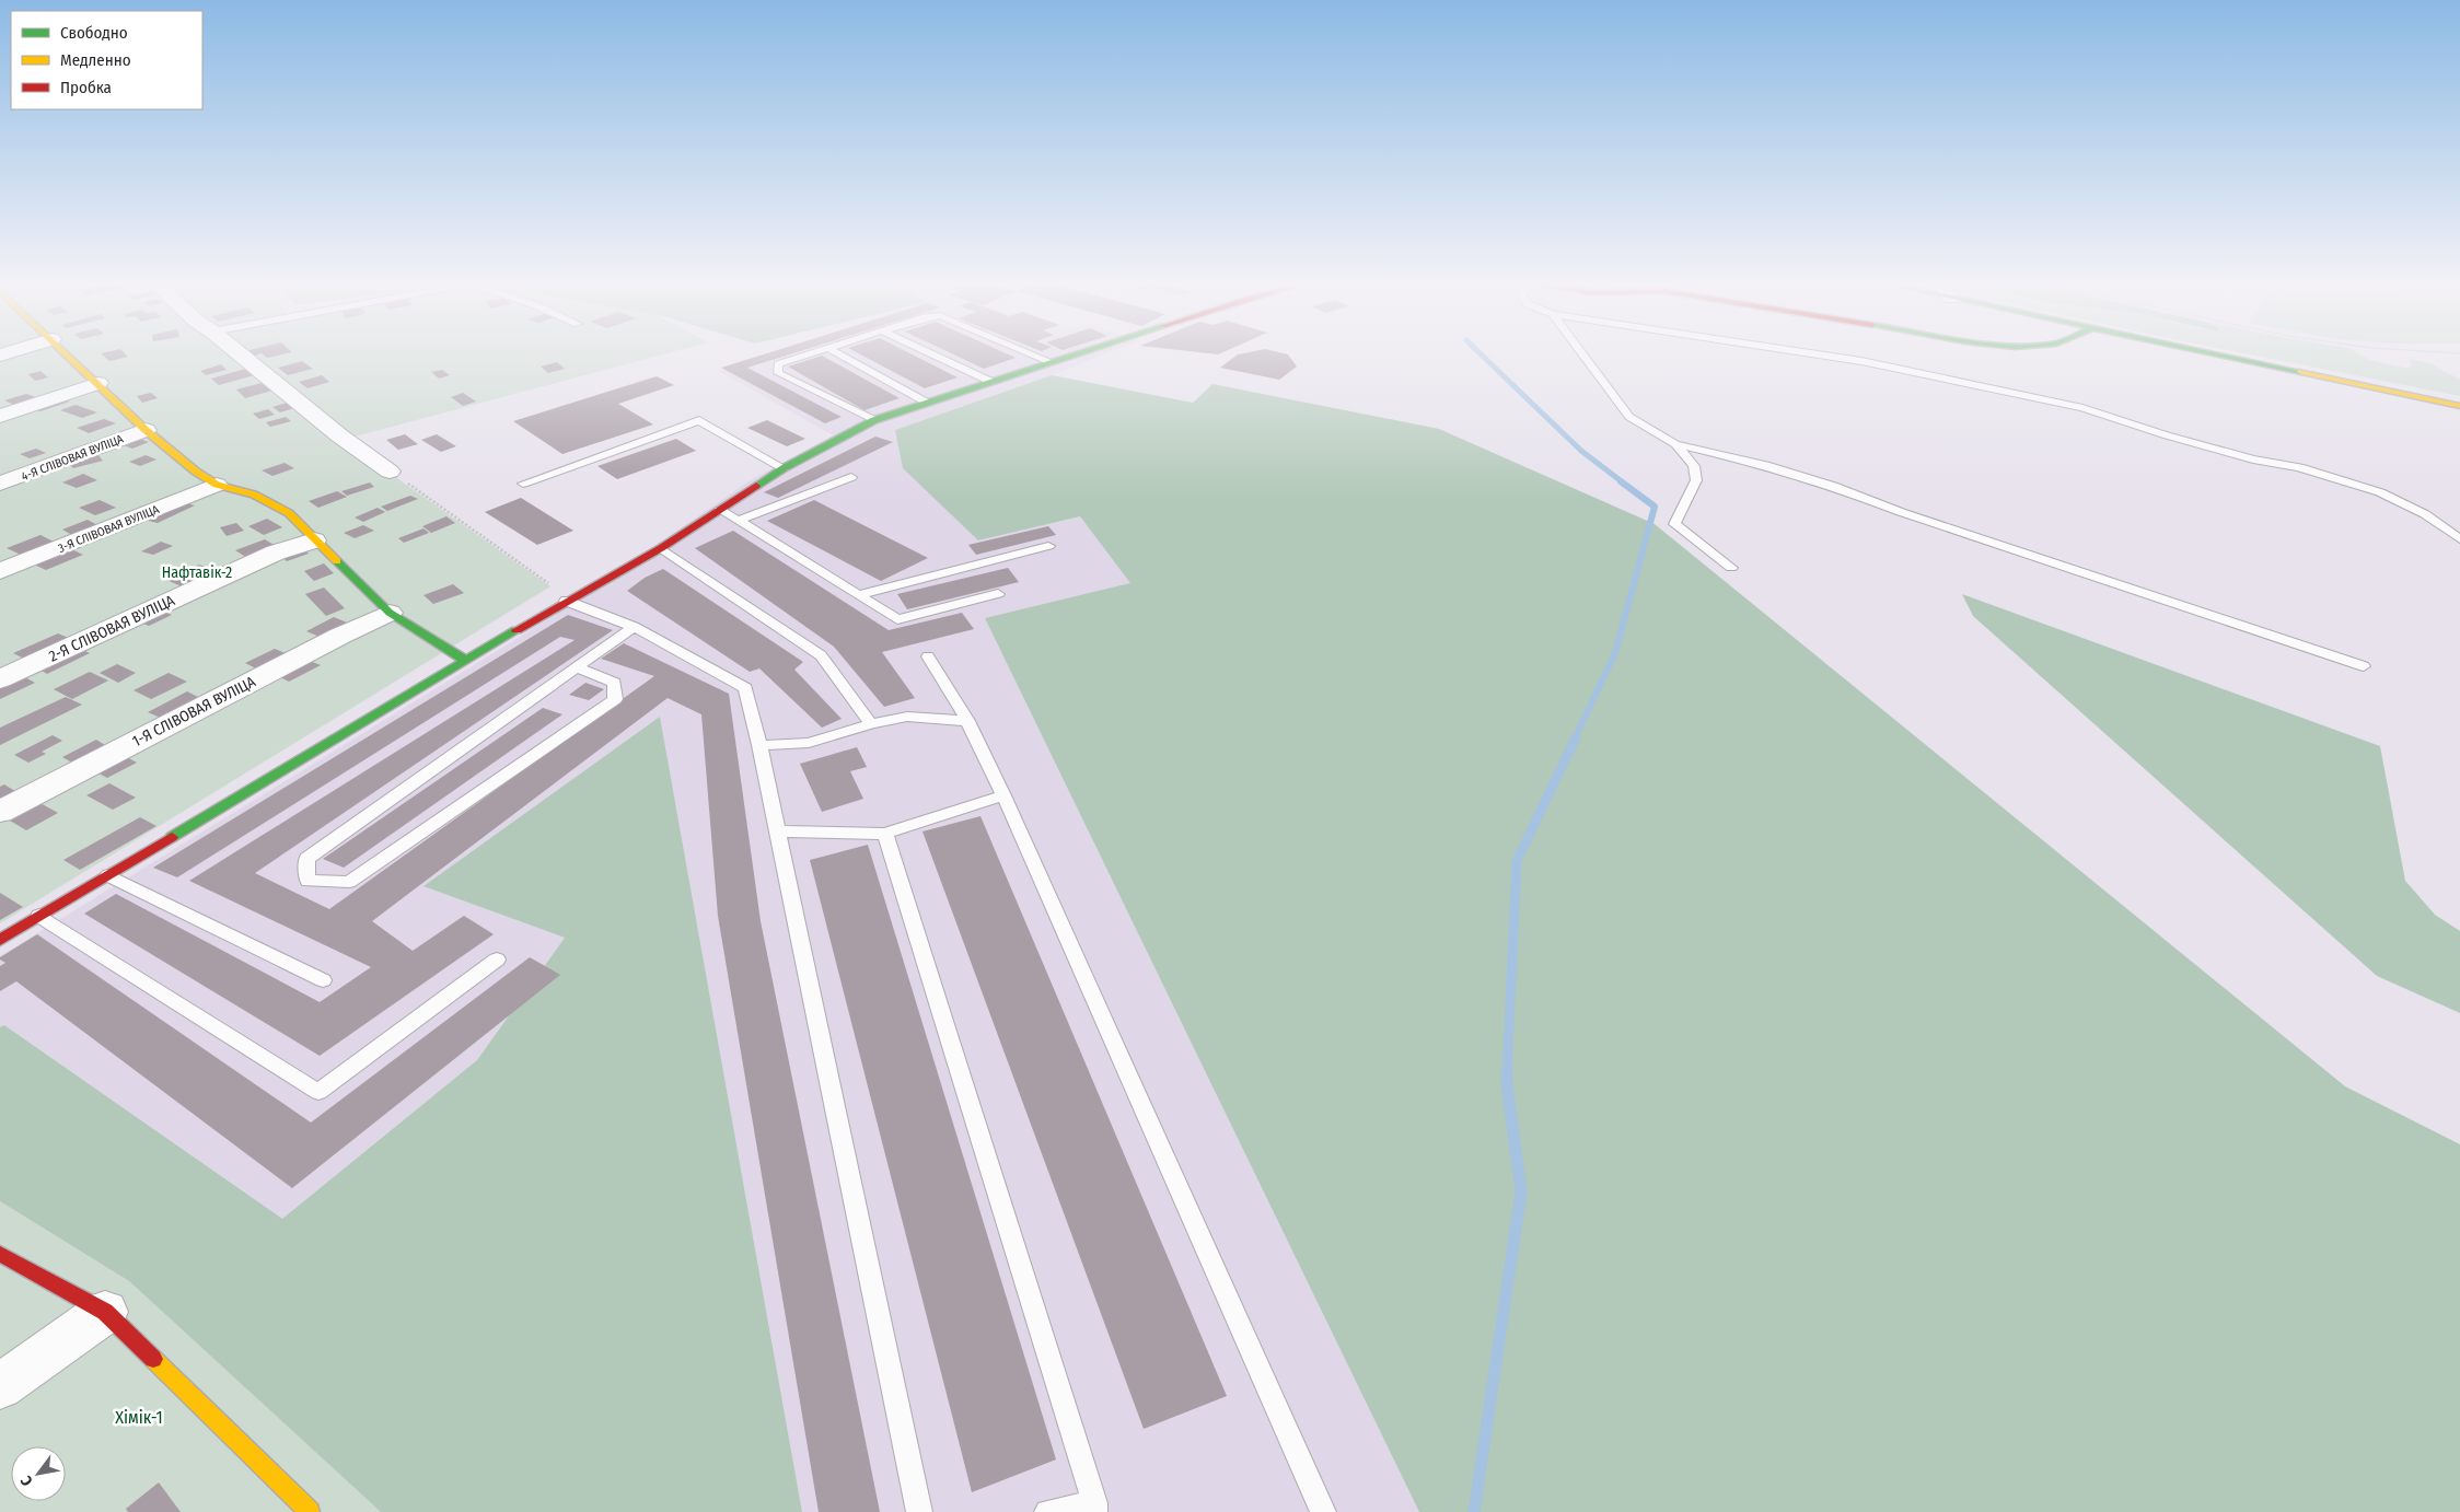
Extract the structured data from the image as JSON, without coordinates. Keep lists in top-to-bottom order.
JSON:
{
  "streets": {
    "street": [
      "4-Я СЛІВОВАЯ ВУЛІЦА",
      "3-Я СЛІВОВАЯ ВУЛІЦА",
      "2-Я СЛІВОВАЯ ВУЛІЦА",
      "1-Я СЛІВОВАЯ ВУЛІЦА"
    ]
  },
  "parks": ["Нафтавік-2", "Хімік-1"],
  "legend": ["Свободно", "Медленно", "Пробка"],
  "north": "bottom left"
}
